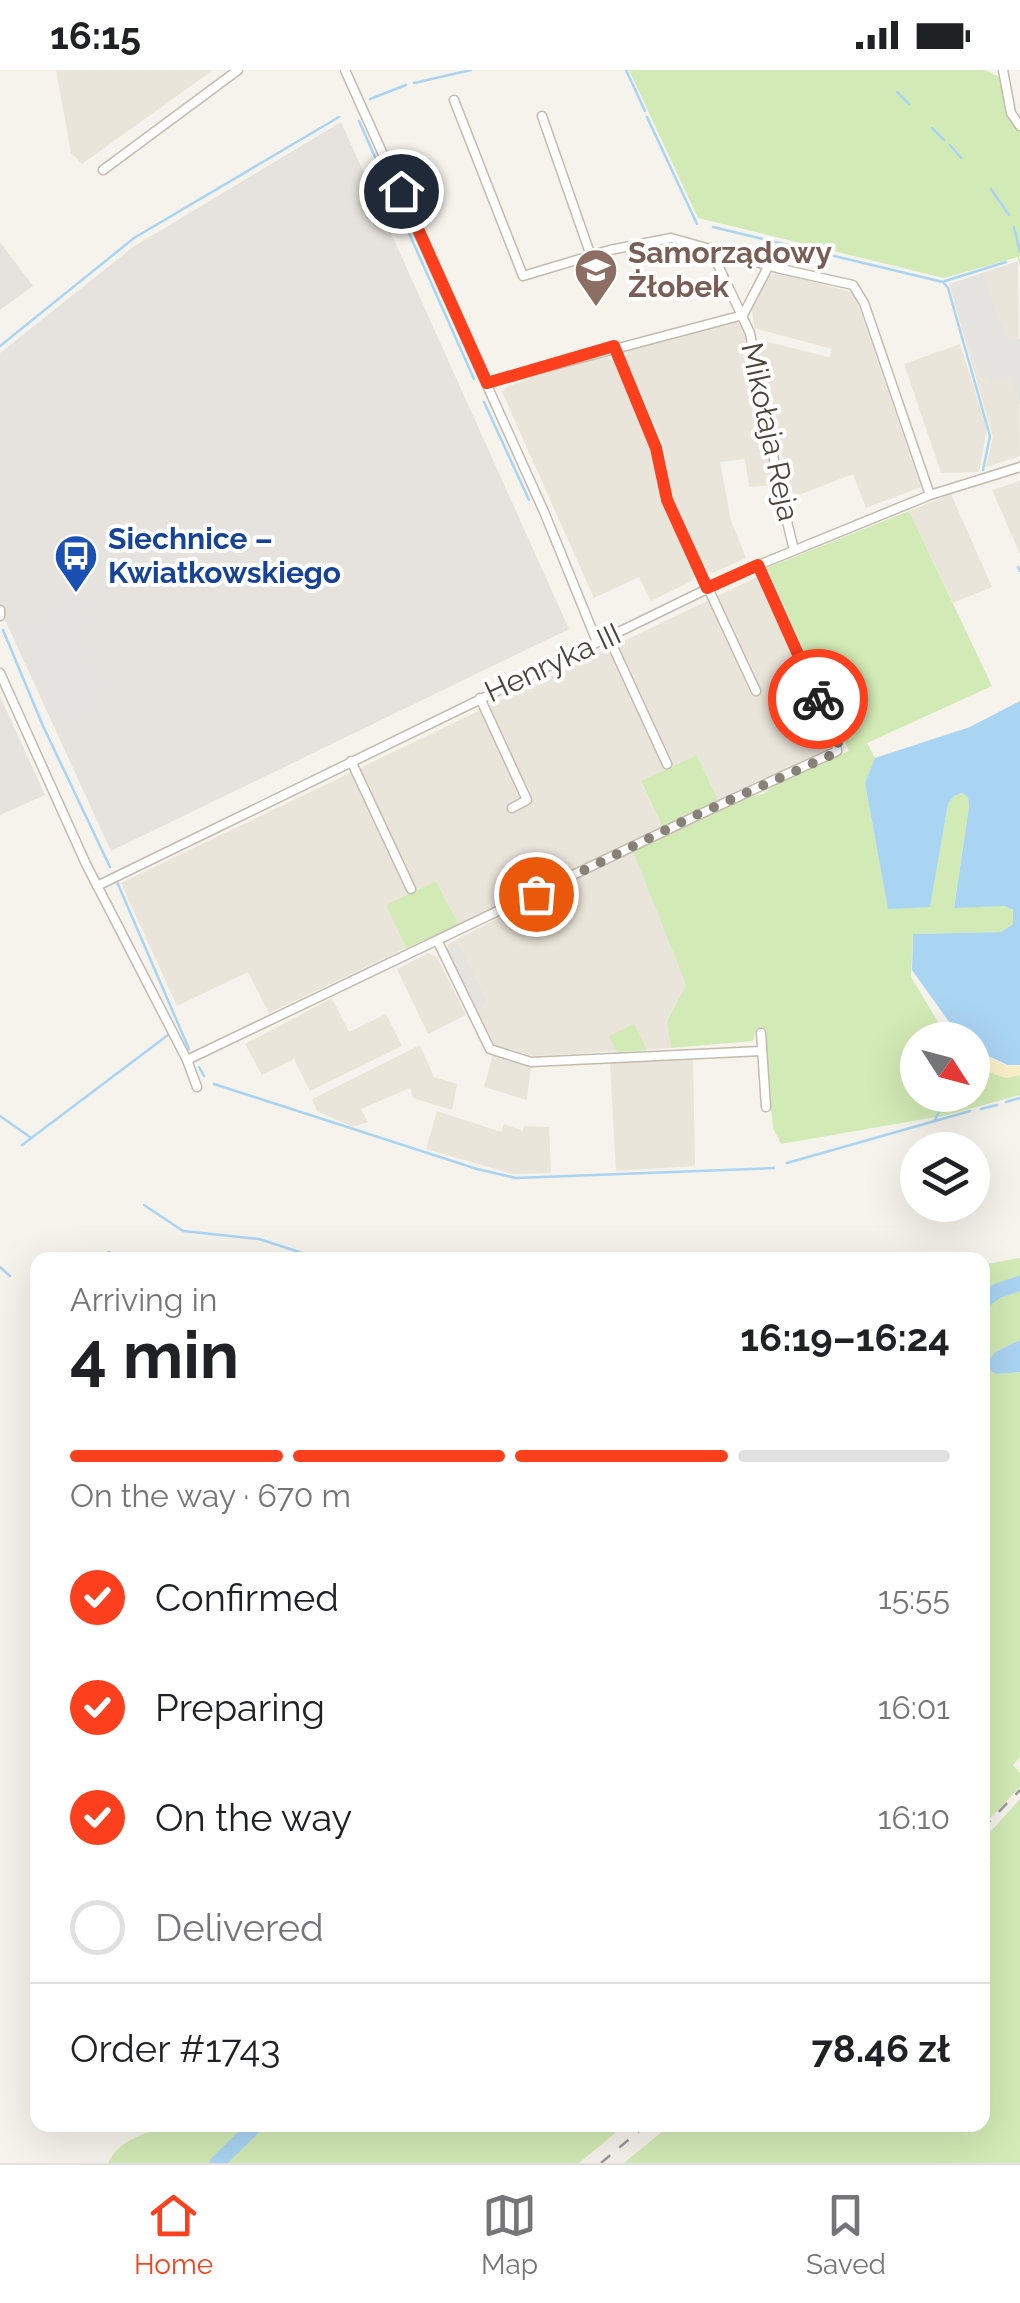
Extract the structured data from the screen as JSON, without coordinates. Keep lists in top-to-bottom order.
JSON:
{
  "streets": {
    "street": ["Mikołaja Reja", "Henryka III"]
  },
  "crossings": [
    ["Mikołaja Reja", "Henryka III"]
  ],
  "places": {
    "school or university": ["Samorządowy Żłobek"],
    "bus stop": ["Siechnice – Kwiatkowskiego"]
  },
  "north": "bottom right",
  "page": {
    "status": "16:15",
    "heading": ["4 min", "Arriving in", "16:19–16:24"],
    "panel": ["Order #1743", "78.46 zł"],
    "bar": "On the way · 670 m",
    "list": [
      ["Confirmed", "15:55"],
      ["Preparing", "16:01"],
      ["On the way", "16:10"],
      "Delivered"
    ],
    "tabs": ["Home", "Map", "Saved"]
  }
}
